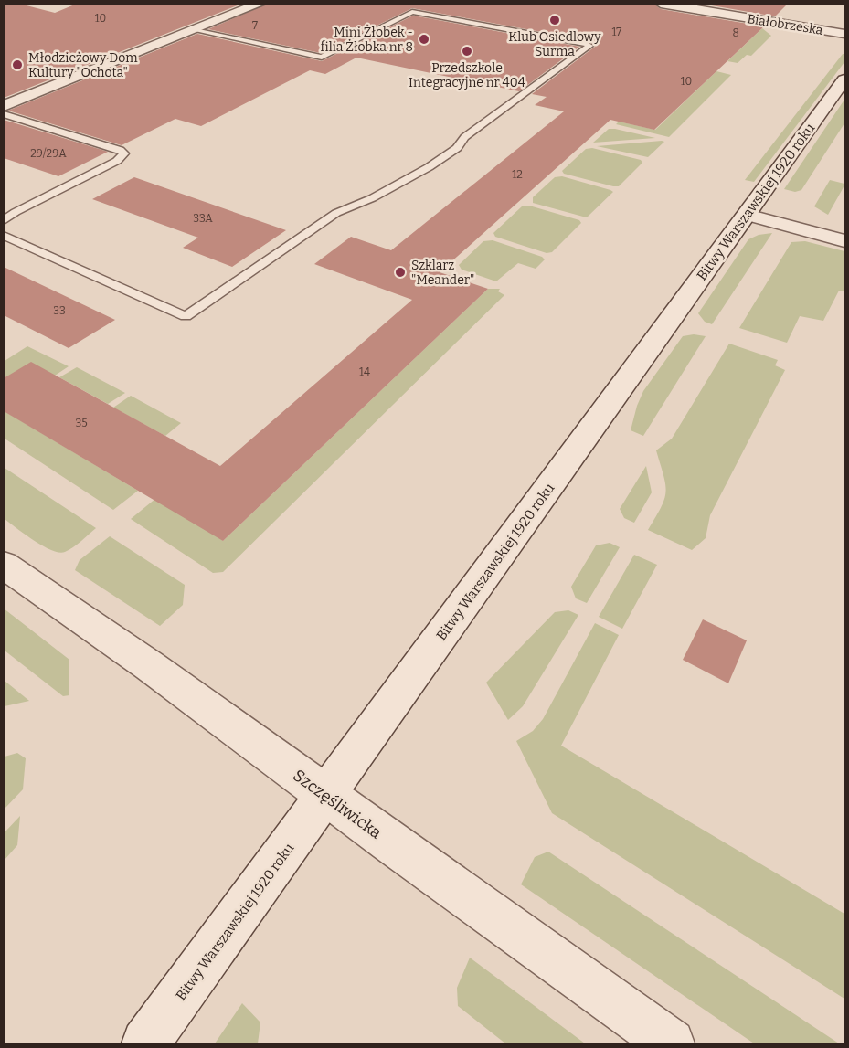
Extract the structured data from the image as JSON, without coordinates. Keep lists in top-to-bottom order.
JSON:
{
  "streets": {
    "street": ["Białobrzeska", "Bitwy Warszawskiej 1920 roku", "Szczęśliwicka"]
  },
  "crossings": [
    ["Bitwy Warszawskiej 1920 roku", "Szczęśliwicka"]
  ],
  "places": [
    "Klub Osiedlowy Surma",
    "Mini Żłobek - filia Żłobka nr 8",
    "Przedszkole Integracyjne nr 404",
    "Młodzieżowy Dom Kultury \"Ochota\"",
    "Szklarz \"Meander\""
  ],
  "house_numbers": [
    "10",
    "7",
    "17",
    "8",
    "10",
    "29/29A",
    "12",
    "33A",
    "33",
    "14",
    "35"
  ]
}
